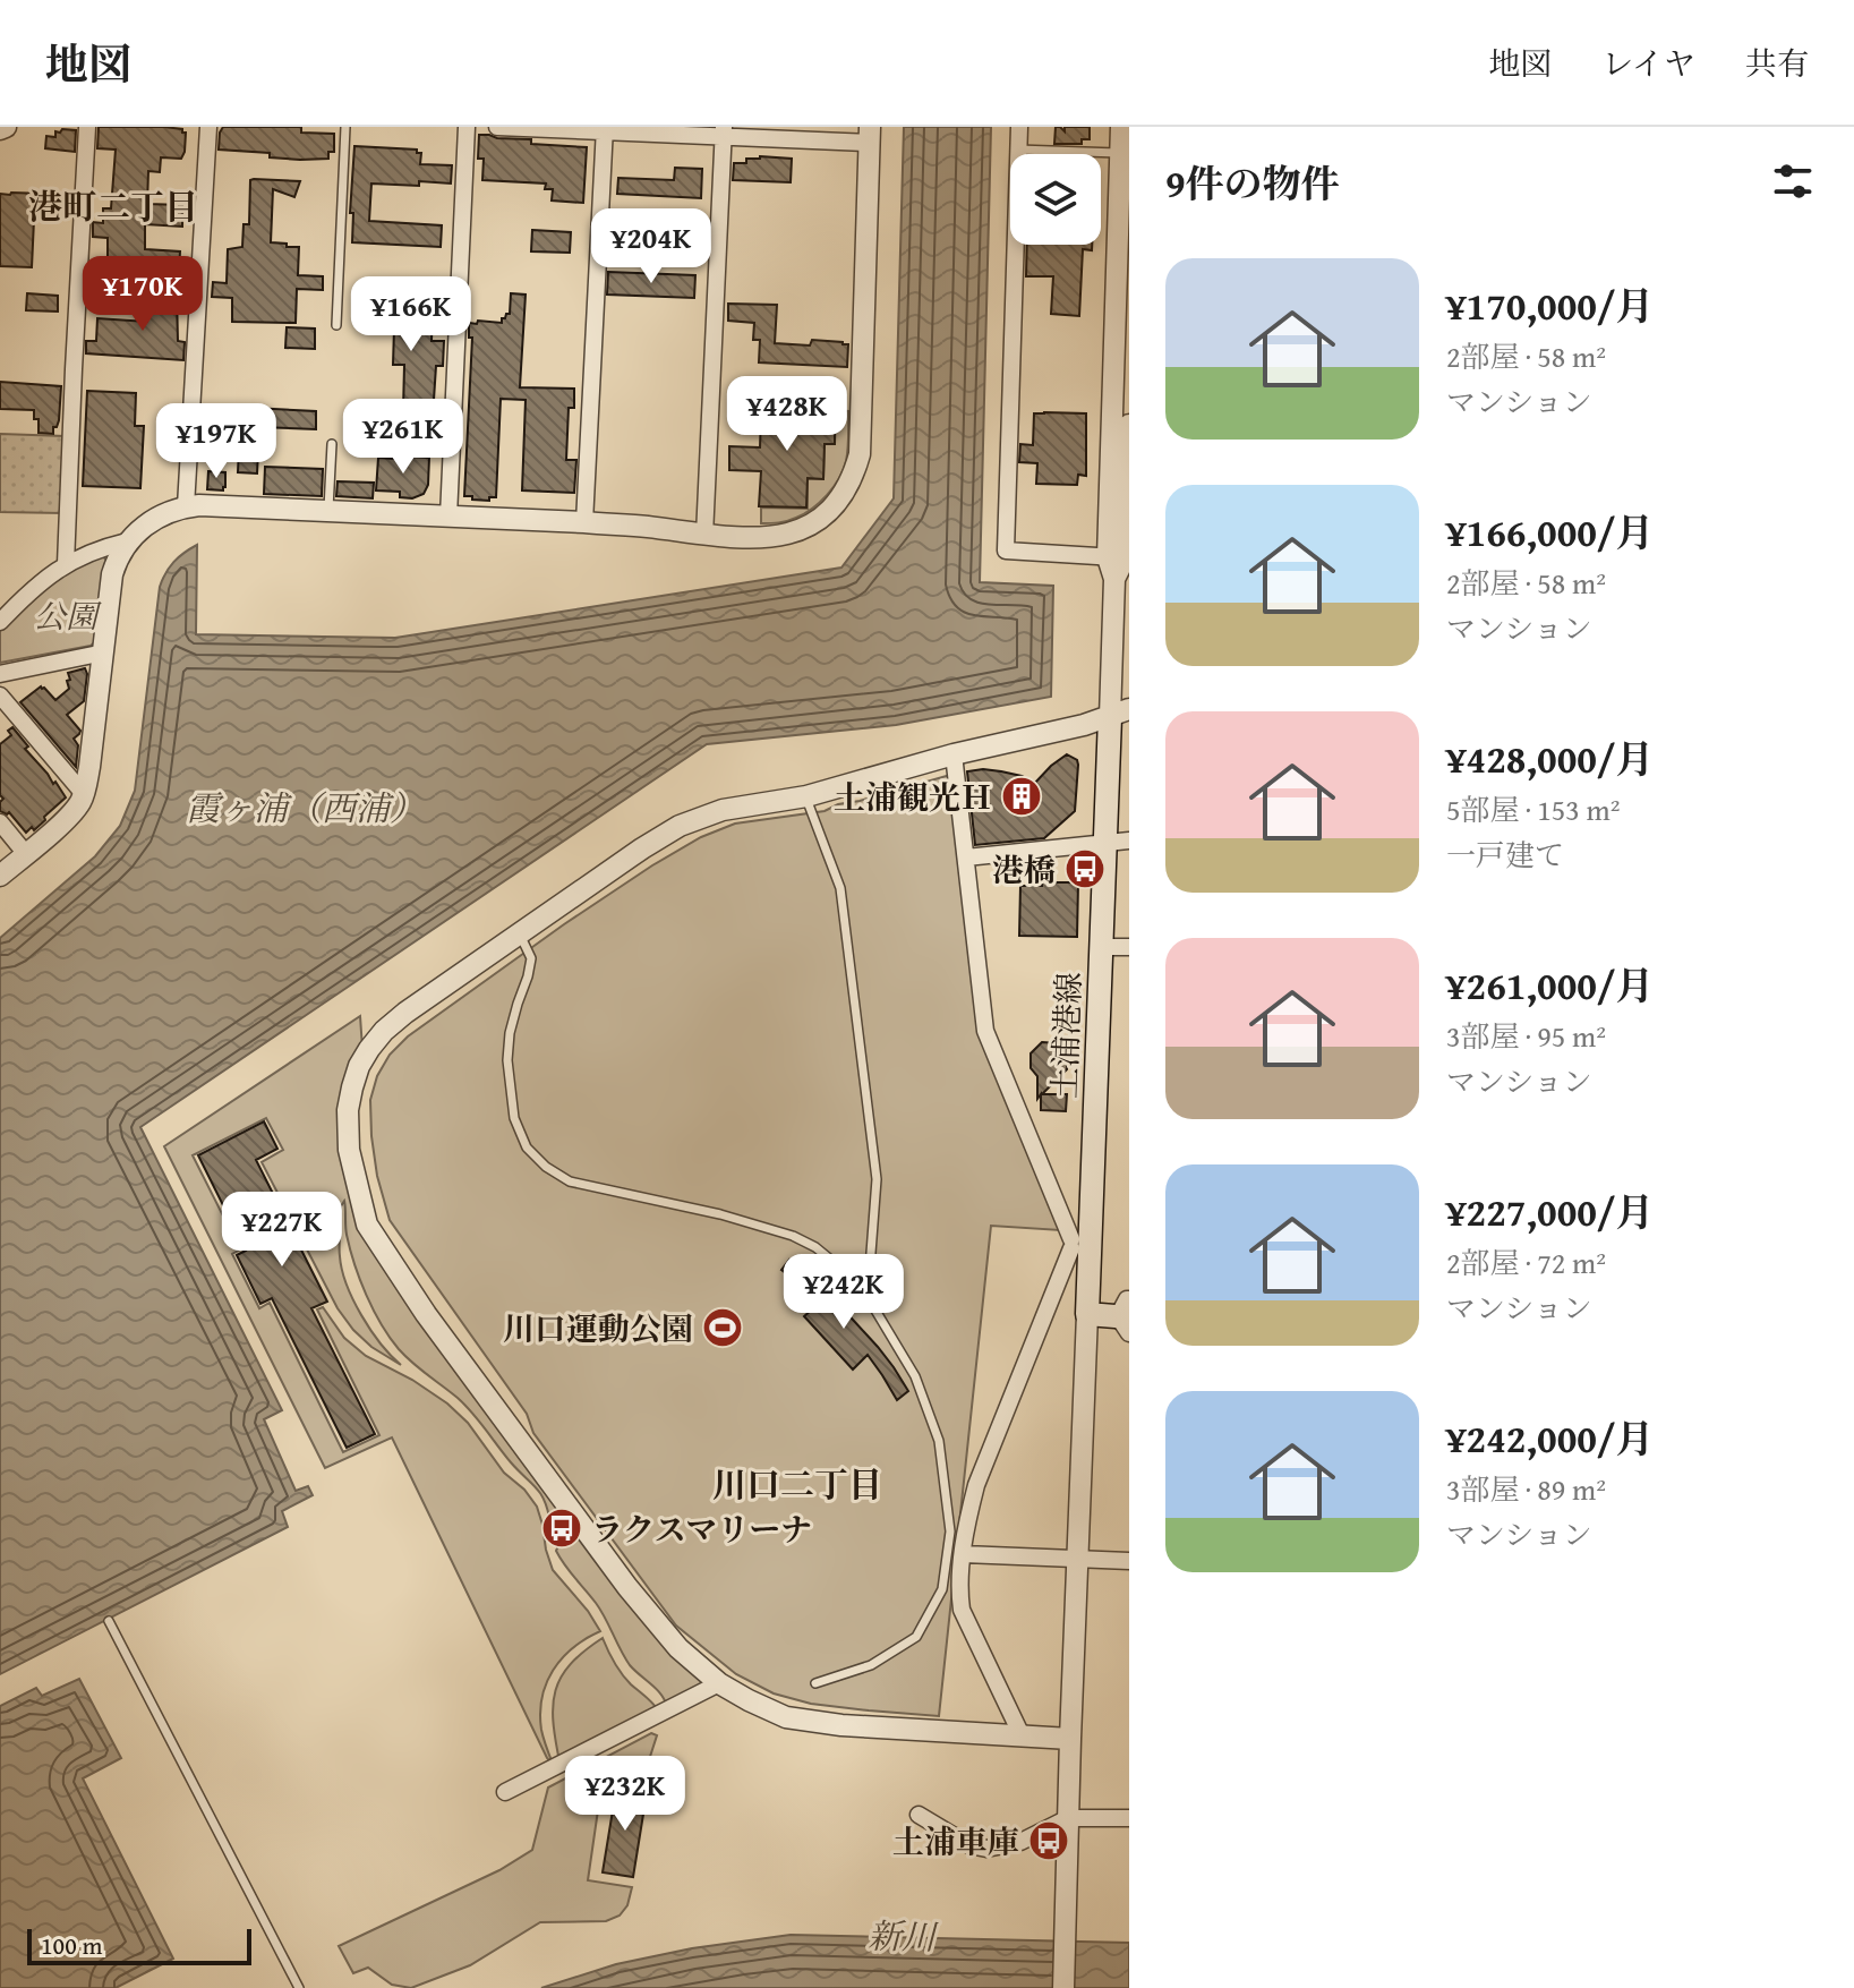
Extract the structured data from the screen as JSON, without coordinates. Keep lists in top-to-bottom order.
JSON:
{
  "streets": {
    "main road": ["土浦港線"]
  },
  "districts": ["港町二丁目", "川口二丁目"],
  "water": ["霞ヶ浦（西浦）", "新川"],
  "parks": ["公園"],
  "places": {
    "building": ["土浦観光Ｈ"],
    "bus stop": ["港橋", "ラクスマリーナ", "土浦車庫"],
    "sports": ["川口運動公園"]
  },
  "scale_bar": "100 m",
  "page": {
    "header": "地図",
    "nav": ["地図", "レイヤ", "共有"],
    "heading": "9件の物件",
    "price": [
      "¥204K",
      "¥170K",
      "¥166K",
      "¥428K",
      "¥261K",
      "¥197K",
      "¥227K",
      "¥242K",
      "¥232K"
    ],
    "list": [
      {
        "name": "¥170,000/月",
        "note": "2部屋 · 58 m² · マンション"
      },
      {
        "name": "¥166,000/月",
        "note": "2部屋 · 58 m² · マンション"
      },
      {
        "name": "¥428,000/月",
        "note": "5部屋 · 153 m² · 一戸建て"
      },
      {
        "name": "¥261,000/月",
        "note": "3部屋 · 95 m² · マンション"
      },
      {
        "name": "¥227,000/月",
        "note": "2部屋 · 72 m² · マンション"
      },
      {
        "name": "¥242,000/月",
        "note": "3部屋 · 89 m² · マンション"
      }
    ],
    "scale": "100 m"
  }
}
